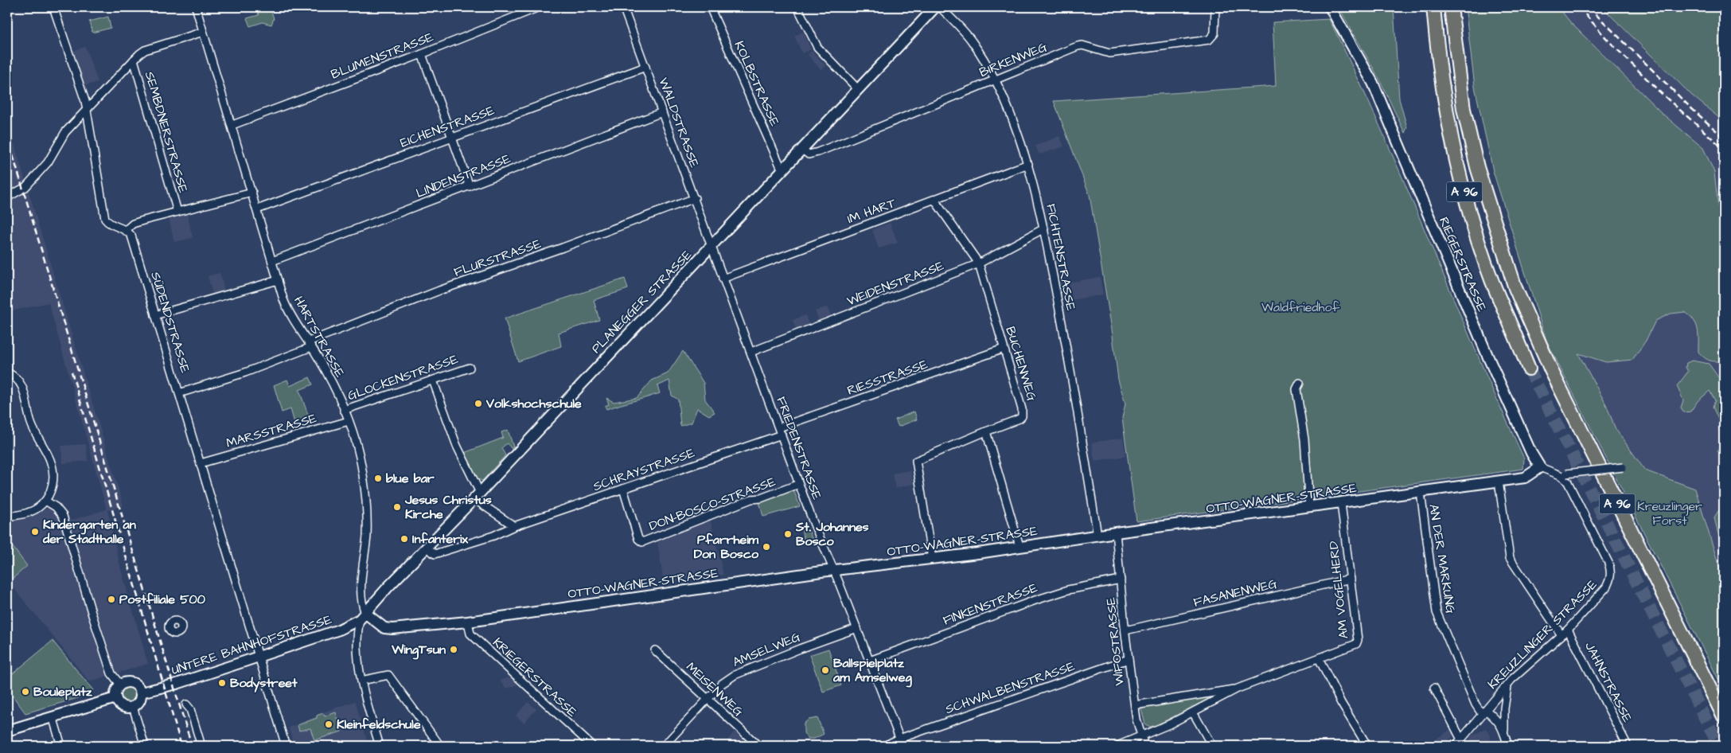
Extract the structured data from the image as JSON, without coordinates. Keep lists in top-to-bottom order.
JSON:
{
  "streets": {
    "highway": ["A 96"],
    "street": [
      "BLUMENSTRASSE",
      "BIRKENWEG",
      "KOLBSTRASSE",
      "WALDSTRASSE",
      "EICHENSTRASSE",
      "SEMBDNERSTRASSE",
      "LINDENSTRASSE",
      "IM HART",
      "FICHTENSTRASSE",
      "FLURSTRASSE",
      "RIEGERSTRASSE",
      "WEIDENSTRASSE",
      "PLANEGGER STRASSE",
      "SÜDENDSTRASSE",
      "HARTSTRASSE",
      "BUCHENWEG",
      "GLOCKENSTRASSE",
      "RIESSTRASSE",
      "MARSSTRASSE",
      "FRIEDENSTRASSE",
      "SCHRAYSTRASSE",
      "OTTO-WAGNER-STRASSE",
      "DON-BOSCO-STRASSE",
      "AN DER MARKUNG",
      "AM VOGELHERD",
      "FASANENWEG",
      "FINKENSTRASSE",
      "KREUZLINGER STRASSE",
      "WIFOSTRASSE",
      "UNTERE BAHNHOFSTRASSE",
      "AMSELWEG",
      "KRIEGERSTRASSE",
      "JAHNSTRASSE",
      "SCHWALBENSTRASSE",
      "MEISENWEG"
    ]
  },
  "crossings": [
    ["BLUMENSTRASSE", "HARTSTRASSE"],
    ["BIRKENWEG", "FICHTENSTRASSE"],
    ["BIRKENWEG", "PLANEGGER STRASSE"],
    ["KOLBSTRASSE", "PLANEGGER STRASSE"],
    ["WALDSTRASSE", "EICHENSTRASSE"],
    ["WALDSTRASSE", "LINDENSTRASSE"],
    ["WALDSTRASSE", "FLURSTRASSE"],
    ["WALDSTRASSE", "PLANEGGER STRASSE"],
    ["WALDSTRASSE", "FRIEDENSTRASSE"],
    ["EICHENSTRASSE", "HARTSTRASSE"],
    ["LINDENSTRASSE", "HARTSTRASSE"],
    ["IM HART", "FICHTENSTRASSE"],
    ["IM HART", "BUCHENWEG"],
    ["IM HART", "FRIEDENSTRASSE"],
    ["FICHTENSTRASSE", "WEIDENSTRASSE"],
    ["FICHTENSTRASSE", "PLANEGGER STRASSE"],
    ["FICHTENSTRASSE", "OTTO-WAGNER-STRASSE"],
    ["FLURSTRASSE", "SÜDENDSTRASSE"],
    ["FLURSTRASSE", "HARTSTRASSE"],
    ["RIEGERSTRASSE", "OTTO-WAGNER-STRASSE"],
    ["WEIDENSTRASSE", "BUCHENWEG"],
    ["WEIDENSTRASSE", "FRIEDENSTRASSE"],
    ["PLANEGGER STRASSE", "HARTSTRASSE"],
    ["PLANEGGER STRASSE", "FRIEDENSTRASSE"],
    ["PLANEGGER STRASSE", "SCHRAYSTRASSE"],
    ["PLANEGGER STRASSE", "OTTO-WAGNER-STRASSE"],
    ["PLANEGGER STRASSE", "UNTERE BAHNHOFSTRASSE"],
    ["SÜDENDSTRASSE", "MARSSTRASSE"],
    ["SÜDENDSTRASSE", "UNTERE BAHNHOFSTRASSE"],
    ["HARTSTRASSE", "GLOCKENSTRASSE"],
    ["HARTSTRASSE", "MARSSTRASSE"],
    ["HARTSTRASSE", "OTTO-WAGNER-STRASSE"],
    ["HARTSTRASSE", "UNTERE BAHNHOFSTRASSE"],
    ["BUCHENWEG", "RIESSTRASSE"],
    ["RIESSTRASSE", "FRIEDENSTRASSE"],
    ["FRIEDENSTRASSE", "SCHRAYSTRASSE"],
    ["FRIEDENSTRASSE", "OTTO-WAGNER-STRASSE"],
    ["FRIEDENSTRASSE", "DON-BOSCO-STRASSE"],
    ["FRIEDENSTRASSE", "FINKENSTRASSE"],
    ["FRIEDENSTRASSE", "AMSELWEG"],
    ["FRIEDENSTRASSE", "SCHWALBENSTRASSE"],
    ["SCHRAYSTRASSE", "DON-BOSCO-STRASSE"],
    ["OTTO-WAGNER-STRASSE", "AN DER MARKUNG"],
    ["OTTO-WAGNER-STRASSE", "AM VOGELHERD"],
    ["OTTO-WAGNER-STRASSE", "WIFOSTRASSE"],
    ["OTTO-WAGNER-STRASSE", "UNTERE BAHNHOFSTRASSE"],
    ["OTTO-WAGNER-STRASSE", "KRIEGERSTRASSE"],
    ["AN DER MARKUNG", "KREUZLINGER STRASSE"],
    ["AM VOGELHERD", "FASANENWEG"],
    ["FASANENWEG", "WIFOSTRASSE"],
    ["FINKENSTRASSE", "WIFOSTRASSE"],
    ["KREUZLINGER STRASSE", "JAHNSTRASSE"],
    ["WIFOSTRASSE", "SCHWALBENSTRASSE"],
    ["AMSELWEG", "MEISENWEG"]
  ],
  "parks": ["Waldfriedhof", "Kreuzlinger Forst"],
  "places": [
    "Volkshochschule",
    "blue bar",
    "Jesus Christus Kirche",
    "Kindergarten an der Stadthalle",
    "St. Johannes Bosco",
    "Infanterix",
    "Pfarrheim Don Bosco",
    "Postfiliale 500",
    "WingTsun",
    "Ballspielplatz am Amselweg",
    "Bodystreet",
    "Bouleplatz",
    "Kleinfeldschule"
  ]
}
